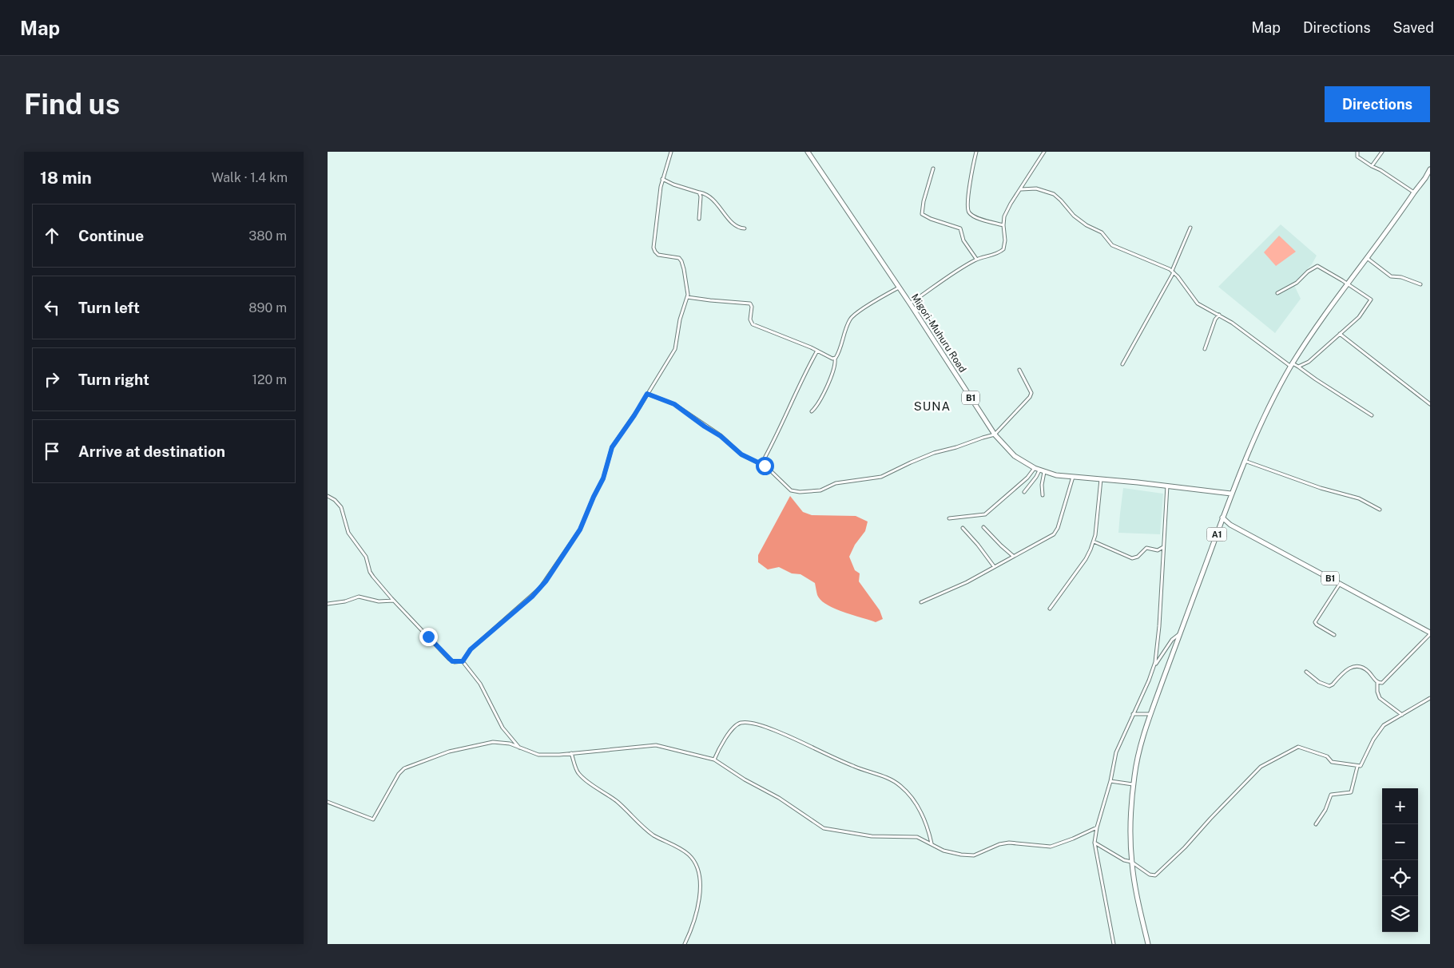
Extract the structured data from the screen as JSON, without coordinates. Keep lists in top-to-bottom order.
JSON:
{
  "streets": {
    "highway": ["Migori-Muhuru Road", "B1", "A1"]
  },
  "crossings": [
    ["Migori-Muhuru Road", "A1"],
    ["B1", "A1"]
  ],
  "districts": ["SUNA"],
  "page": {
    "header": "Map",
    "nav": ["Map", "Directions", "Saved"],
    "buttons": "Directions",
    "title": "Find us",
    "heading": ["18 min", "Walk · 1.4 km"],
    "list": [
      ["Continue", "380 m"],
      ["Turn left", "890 m"],
      ["Turn right", "120 m"],
      "Arrive at destination"
    ],
    "map_buttons": ["+", "−"]
  }
}
